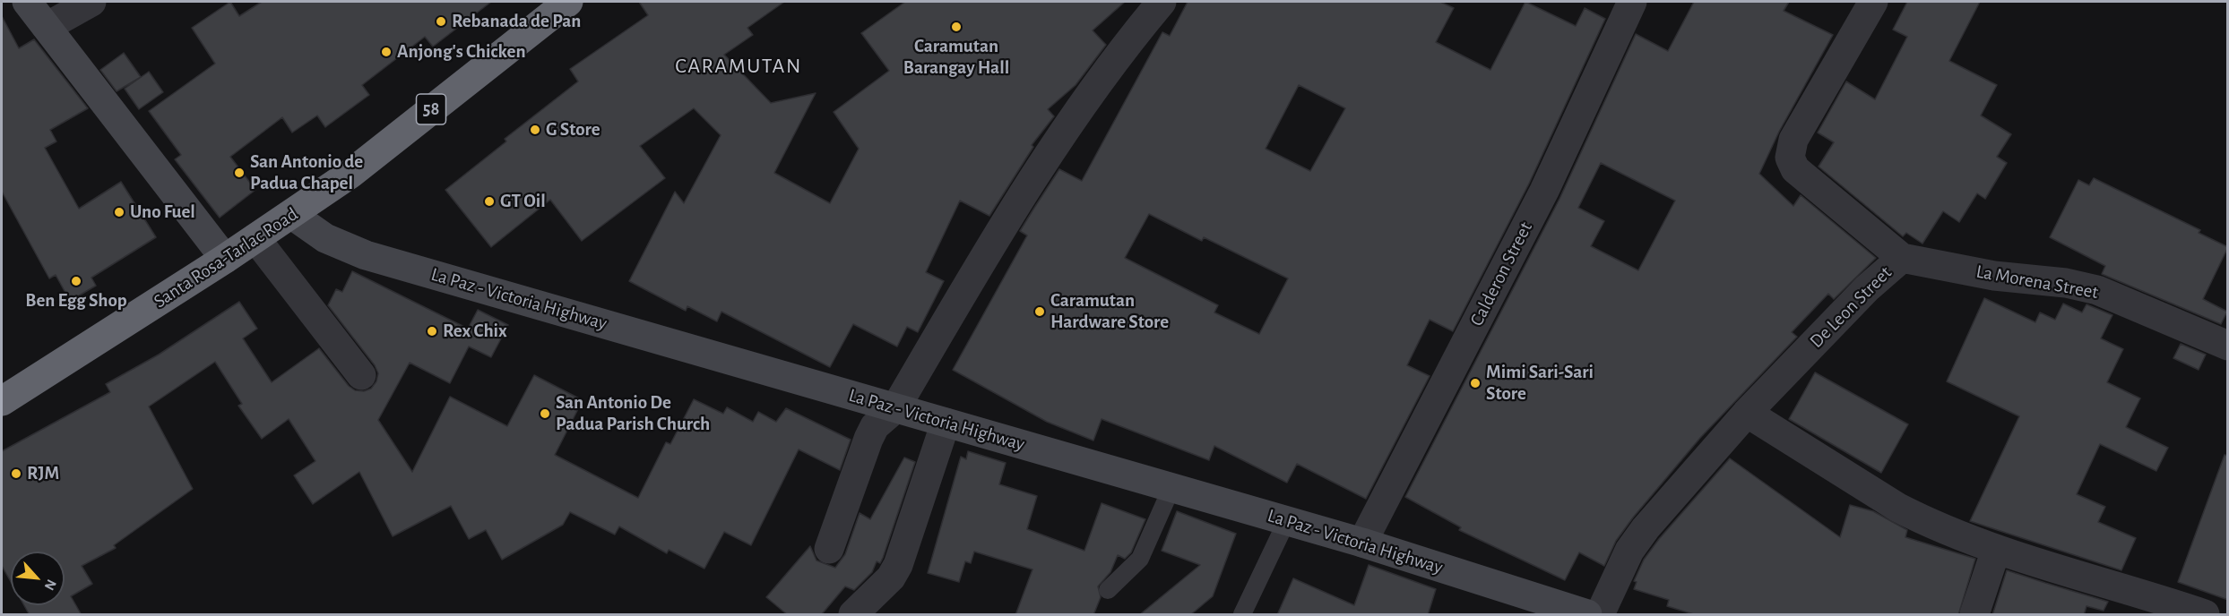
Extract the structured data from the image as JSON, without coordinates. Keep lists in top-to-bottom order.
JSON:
{
  "streets": {
    "highway": ["58", "Santa Rosa-Tarlac Road"],
    "main road": ["La Paz - Victoria Highway"],
    "street": ["Calderon Street", "La Morena Street", "De Leon Street"]
  },
  "crossings": [
    ["Santa Rosa-Tarlac Road", "La Paz - Victoria Highway"],
    ["Calderon Street", "La Paz - Victoria Highway"],
    ["La Morena Street", "De Leon Street"]
  ],
  "districts": ["CARAMUTAN"],
  "places": [
    "Rebanada de Pan",
    "Caramutan Barangay Hall",
    "Anjong's Chicken",
    "G Store",
    "San Antonio de Padua Chapel",
    "GT Oil",
    "Uno Fuel",
    "Ben Egg Shop",
    "Caramutan Hardware Store",
    "Rex Chix",
    "Mimi Sari-Sari Store",
    "San Antonio De Padua Parish Church",
    "RJM"
  ],
  "north": "bottom right"
}
